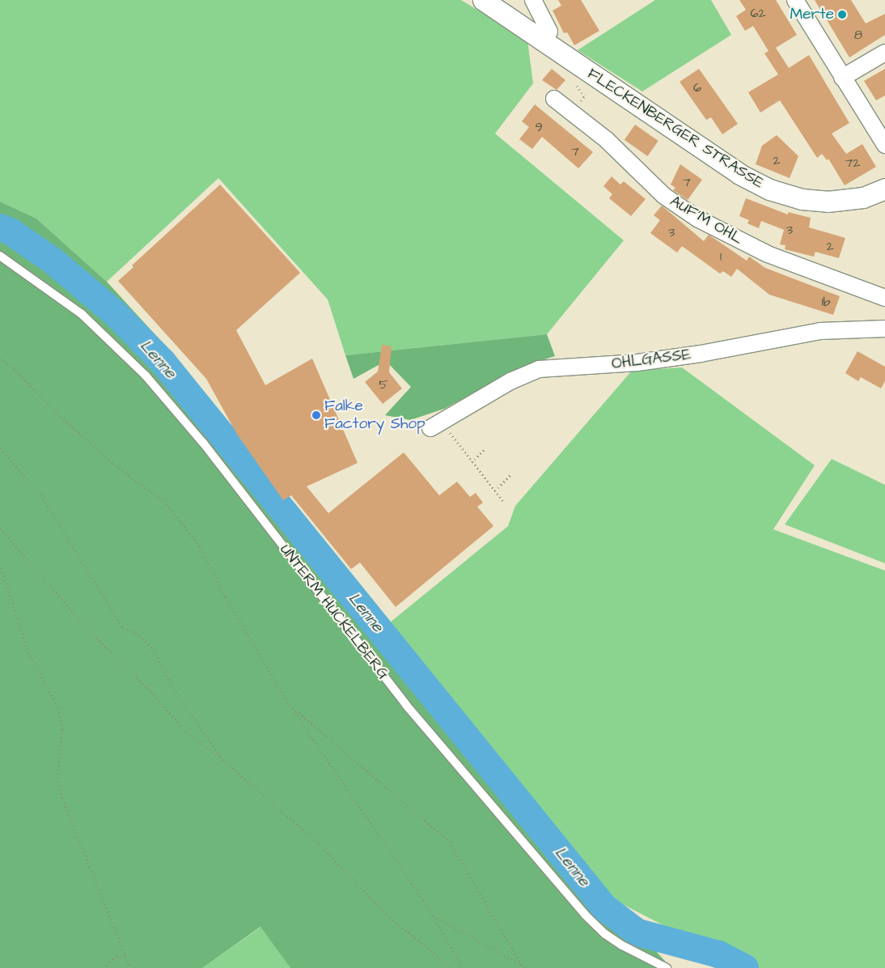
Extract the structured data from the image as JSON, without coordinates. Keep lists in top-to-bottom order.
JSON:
{
  "streets": {
    "street": ["FLECKENBERGER STRASSE", "AUF'M OHL", "OHLGASSE"],
    "lane": ["UNTERM HUCKELBERG"]
  },
  "water": ["Lenne"],
  "places": ["Merte", "Falke Factory Shop"],
  "house_numbers": [
    "62",
    "8",
    "6",
    "9",
    "7",
    "2",
    "72",
    "7",
    "3",
    "3",
    "2",
    "1",
    "1b",
    "5"
  ]
}
